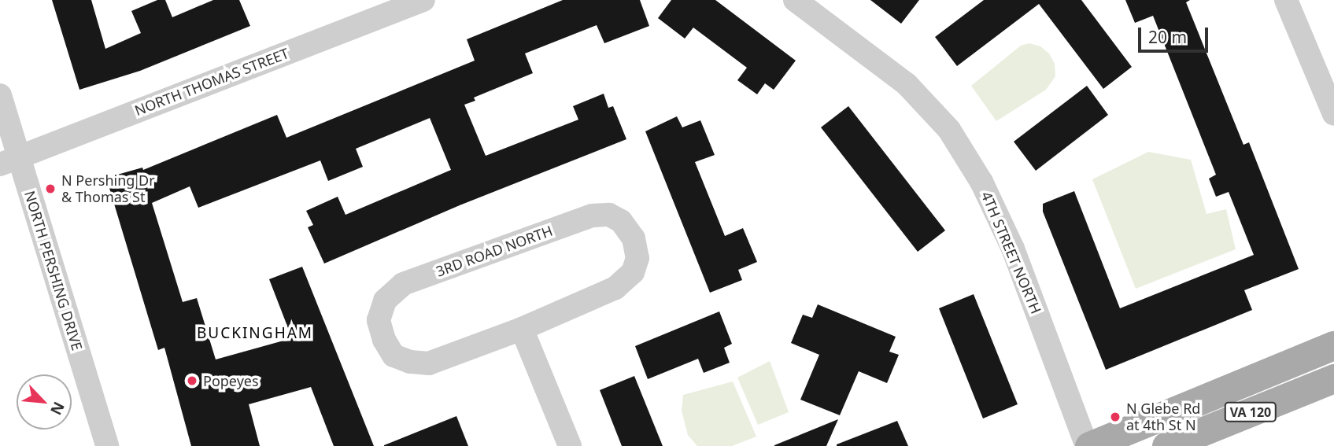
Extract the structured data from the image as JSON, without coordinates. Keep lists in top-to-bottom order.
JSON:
{
  "streets": {
    "main road": ["VA 120"],
    "street": [
      "NORTH THOMAS STREET",
      "3RD ROAD NORTH",
      "4TH STREET NORTH",
      "NORTH PERSHING DRIVE"
    ]
  },
  "crossings": [
    ["NORTH THOMAS STREET", "NORTH PERSHING DRIVE"],
    ["4TH STREET NORTH", "VA 120"]
  ],
  "districts": ["BUCKINGHAM"],
  "places": ["N Pershing Dr & Thomas St", "Popeyes", "N Glebe Rd at 4th St N"],
  "scale_bar": "20 m",
  "north": "bottom right"
}
